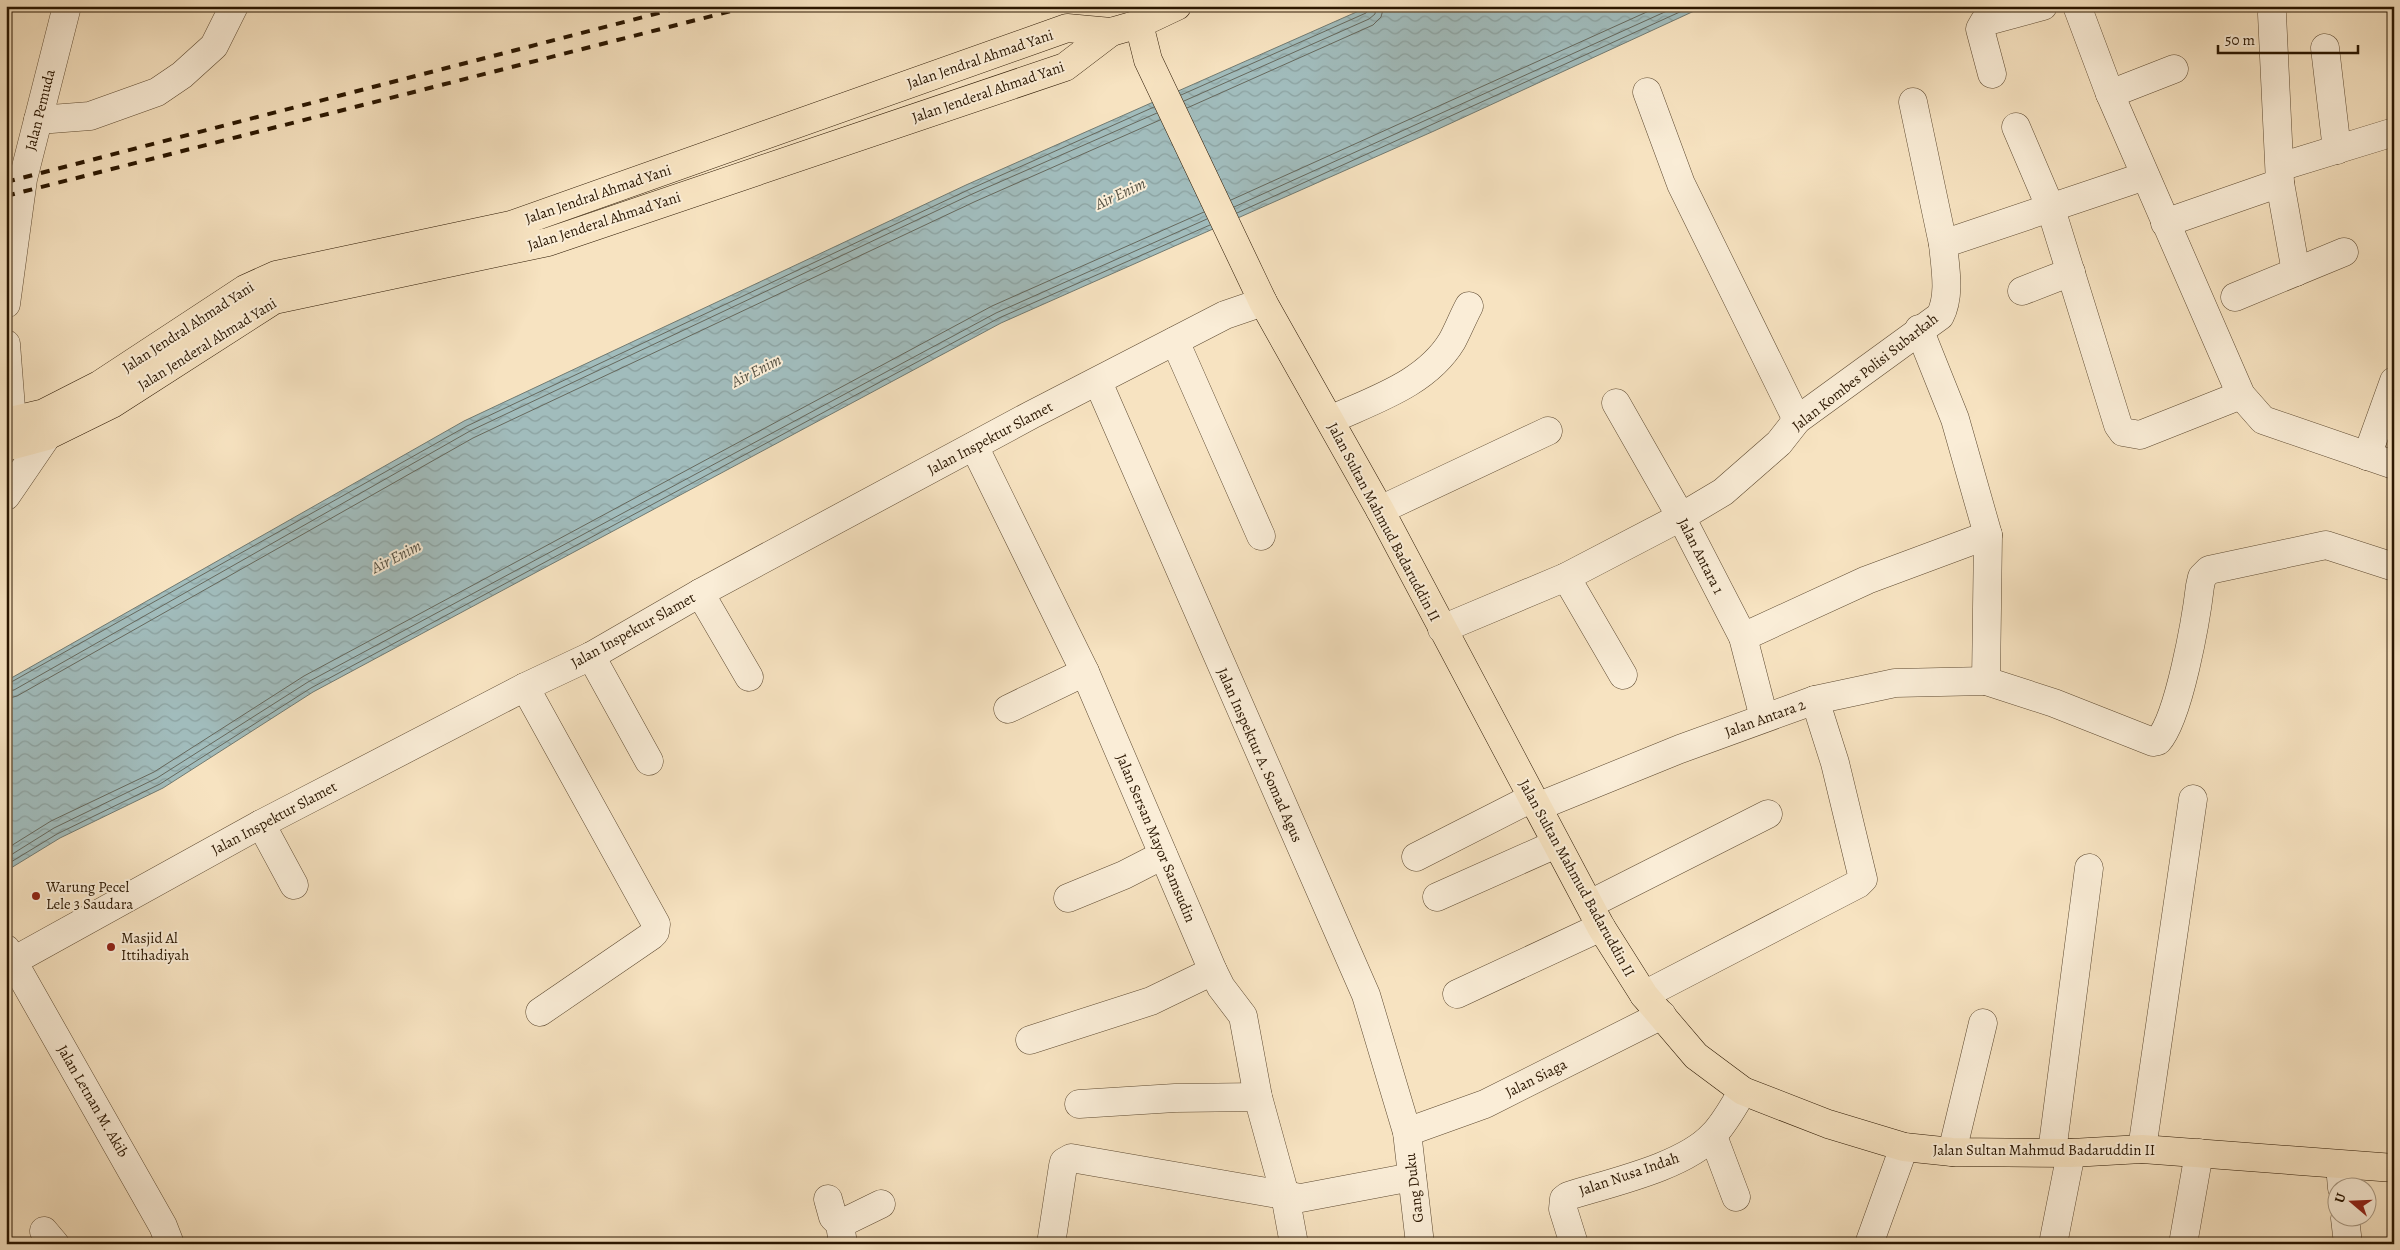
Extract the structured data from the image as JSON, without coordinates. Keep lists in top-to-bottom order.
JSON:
{
  "streets": {
    "highway": ["Jalan Jendral Ahmad Yani", "Jalan Jenderal Ahmad Yani", "Jalan Sultan Mahmud Badaruddin II"],
    "street": [
      "Jalan Pemuda",
      "Jalan Kombes Polisi Subarkah",
      "Jalan Inspektur Slamet",
      "Jalan Antara 1",
      "Jalan Antara 2",
      "Jalan Inspektur A. Somad Agus",
      "Jalan Sersan Mayor Samsudin",
      "Jalan Siaga",
      "Jalan Letnan M. Akib",
      "Jalan Nusa Indah",
      "Gang Duku"
    ]
  },
  "crossings": [
    ["Jalan Jendral Ahmad Yani", "Jalan Jenderal Ahmad Yani"],
    ["Jalan Kombes Polisi Subarkah", "Jalan Sultan Mahmud Badaruddin II"],
    ["Jalan Kombes Polisi Subarkah", "Jalan Antara 1"],
    ["Jalan Inspektur Slamet", "Jalan Sultan Mahmud Badaruddin II"],
    ["Jalan Inspektur Slamet", "Jalan Inspektur A. Somad Agus"],
    ["Jalan Inspektur Slamet", "Jalan Sersan Mayor Samsudin"],
    ["Jalan Inspektur Slamet", "Jalan Letnan M. Akib"],
    ["Jalan Sultan Mahmud Badaruddin II", "Jalan Antara 2"],
    ["Jalan Sultan Mahmud Badaruddin II", "Jalan Siaga"],
    ["Jalan Sultan Mahmud Badaruddin II", "Jalan Nusa Indah"],
    ["Jalan Antara 1", "Jalan Antara 2"],
    ["Jalan Inspektur A. Somad Agus", "Jalan Siaga"],
    ["Jalan Inspektur A. Somad Agus", "Gang Duku"],
    ["Jalan Siaga", "Gang Duku"]
  ],
  "water": ["Air Enim"],
  "places": ["Warung Pecel Lele 3 Saudara", "Masjid Al Ittihadiyah"],
  "scale_bar": "50 m",
  "north": "left"
}
